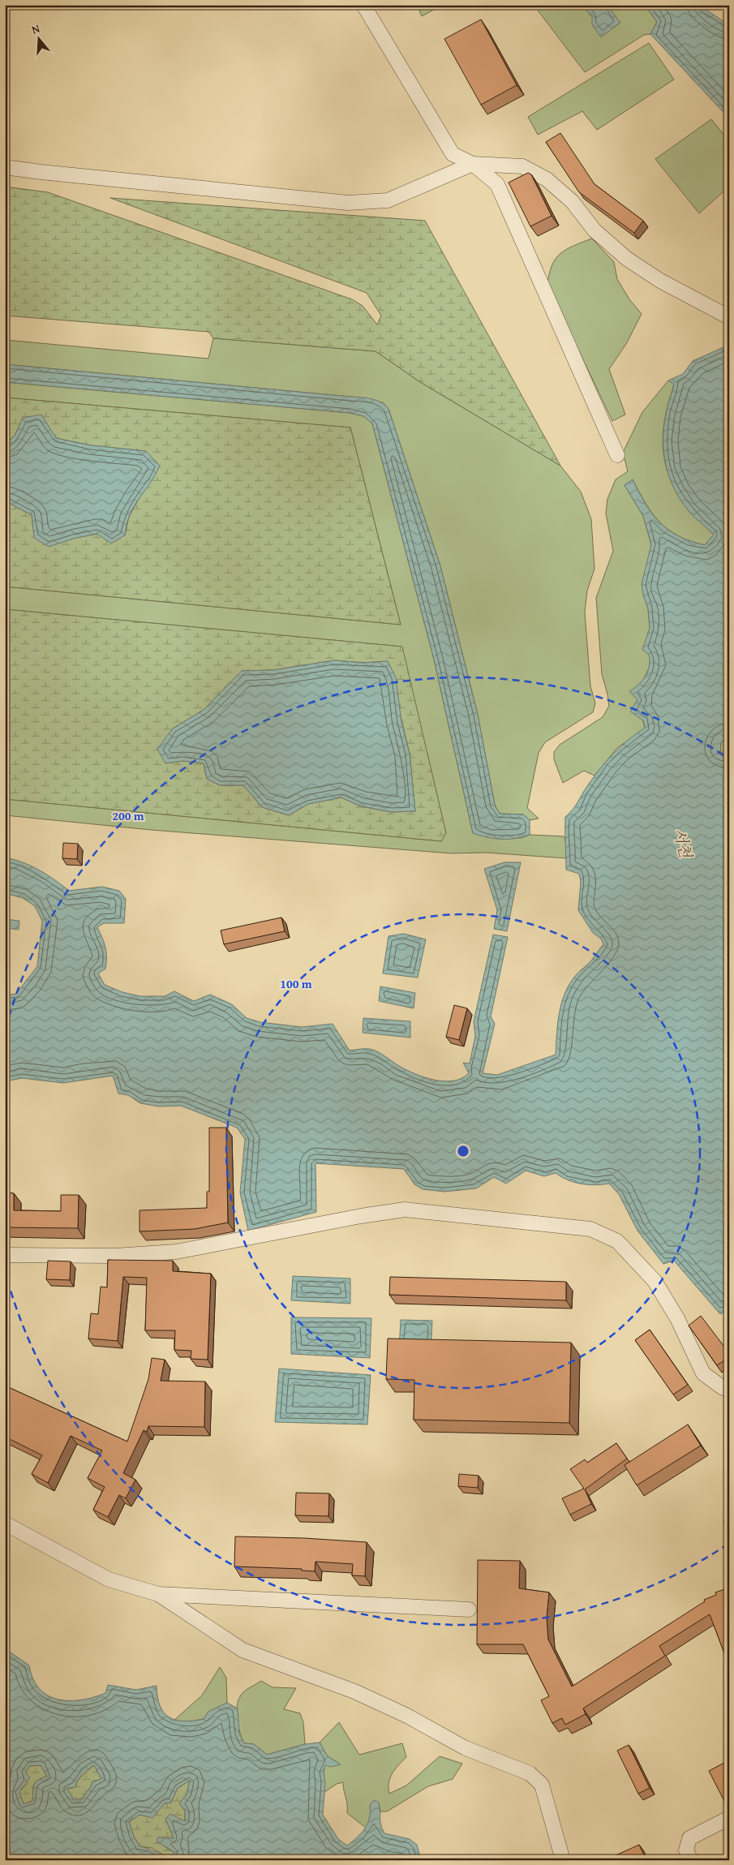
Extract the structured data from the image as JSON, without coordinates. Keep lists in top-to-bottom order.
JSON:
{
  "water": ["서천"],
  "north": "top",
  "rings": ["200 m", "100 m"]
}
